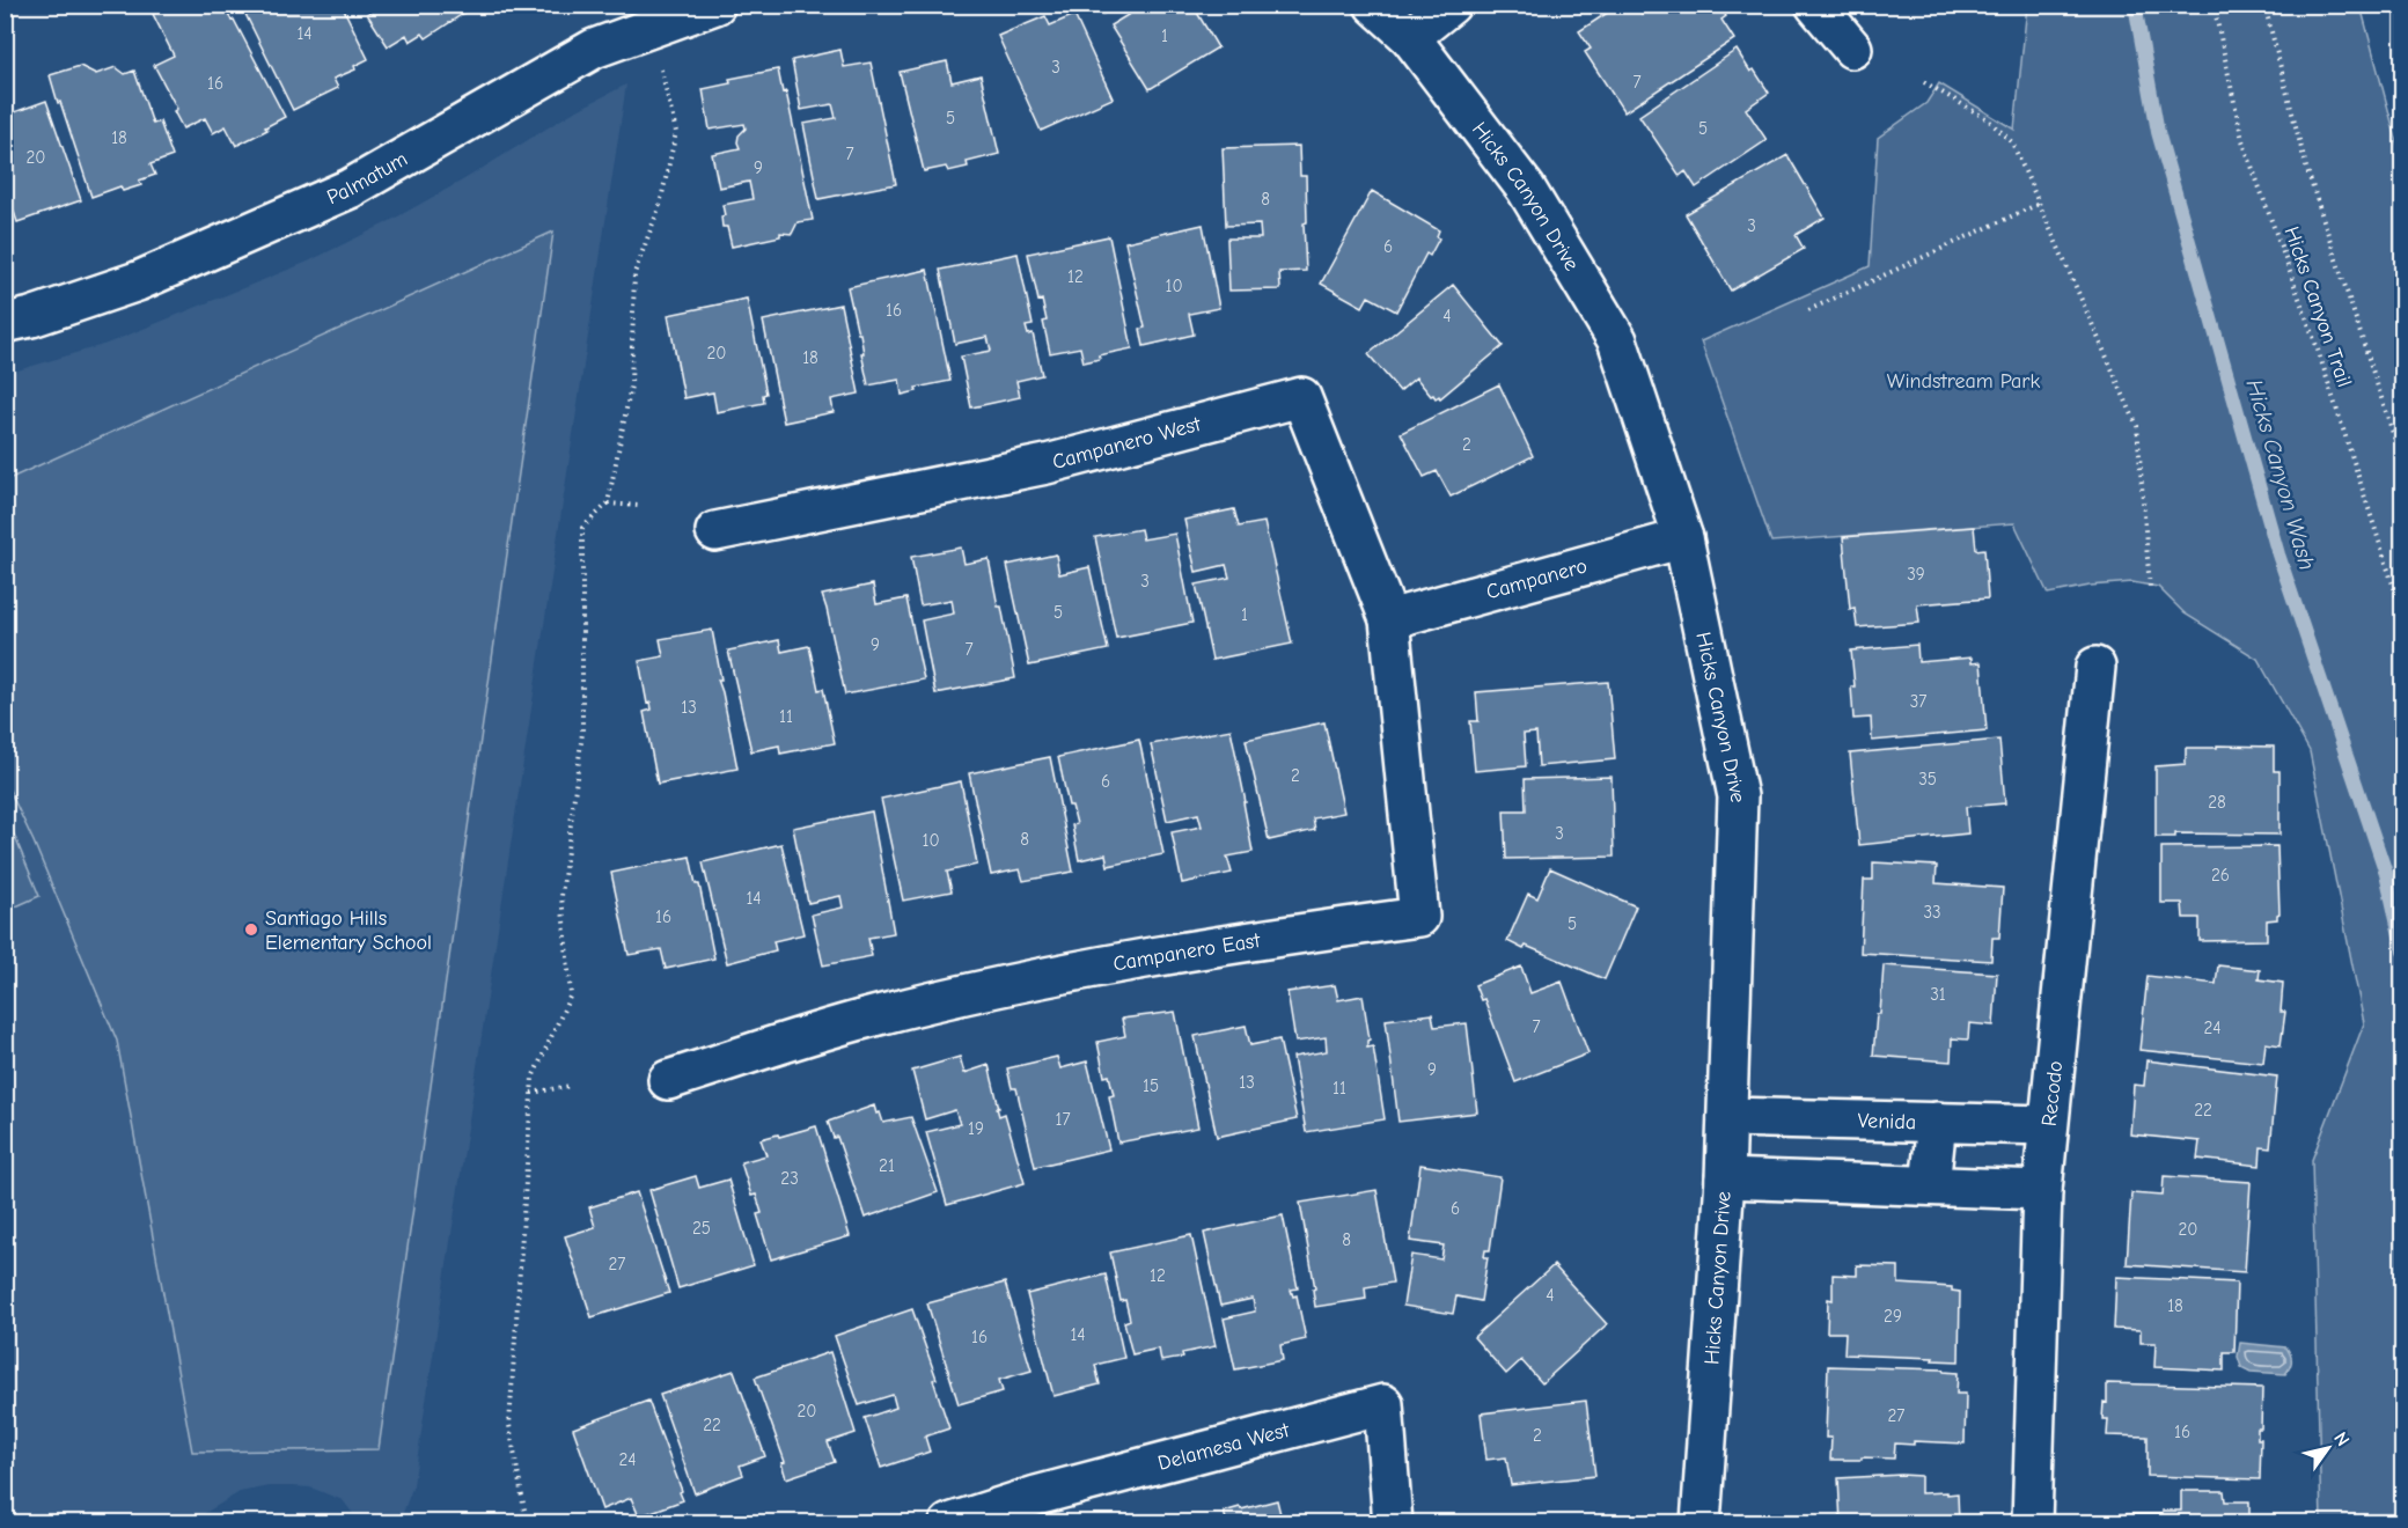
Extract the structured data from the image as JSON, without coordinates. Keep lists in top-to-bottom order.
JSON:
{
  "streets": {
    "street": [
      "Palmatum",
      "Hicks Canyon Drive",
      "Campanero West",
      "Campanero",
      "Campanero East",
      "Recodo",
      "Venida",
      "Delamesa West"
    ],
    "path": ["Hicks Canyon Trail"]
  },
  "crossings": [
    ["Hicks Canyon Drive", "Campanero"],
    ["Hicks Canyon Drive", "Venida"],
    ["Campanero West", "Campanero"],
    ["Campanero West", "Campanero East"],
    ["Campanero", "Campanero East"],
    ["Recodo", "Venida"]
  ],
  "water": ["Hicks Canyon Wash"],
  "parks": ["Windstream Park"],
  "places": ["Santiago Hills Elementary School"],
  "house_numbers": [
    "14",
    "1",
    "3",
    "7",
    "16",
    "5",
    "5",
    "18",
    "7",
    "20",
    "9",
    "8",
    "3",
    "6",
    "12",
    "10",
    "16",
    "4",
    "20",
    "18",
    "2",
    "39",
    "3",
    "5",
    "1",
    "9",
    "7",
    "37",
    "13",
    "11",
    "2",
    "35",
    "6",
    "28",
    "3",
    "8",
    "10",
    "26",
    "14",
    "33",
    "16",
    "5",
    "31",
    "7",
    "24",
    "9",
    "13",
    "15",
    "11",
    "22",
    "17",
    "19",
    "21",
    "23",
    "6",
    "25",
    "20",
    "8",
    "27",
    "12",
    "4",
    "18",
    "29",
    "14",
    "16",
    "20",
    "27",
    "22",
    "16",
    "2",
    "24"
  ],
  "north": "top right"
}
